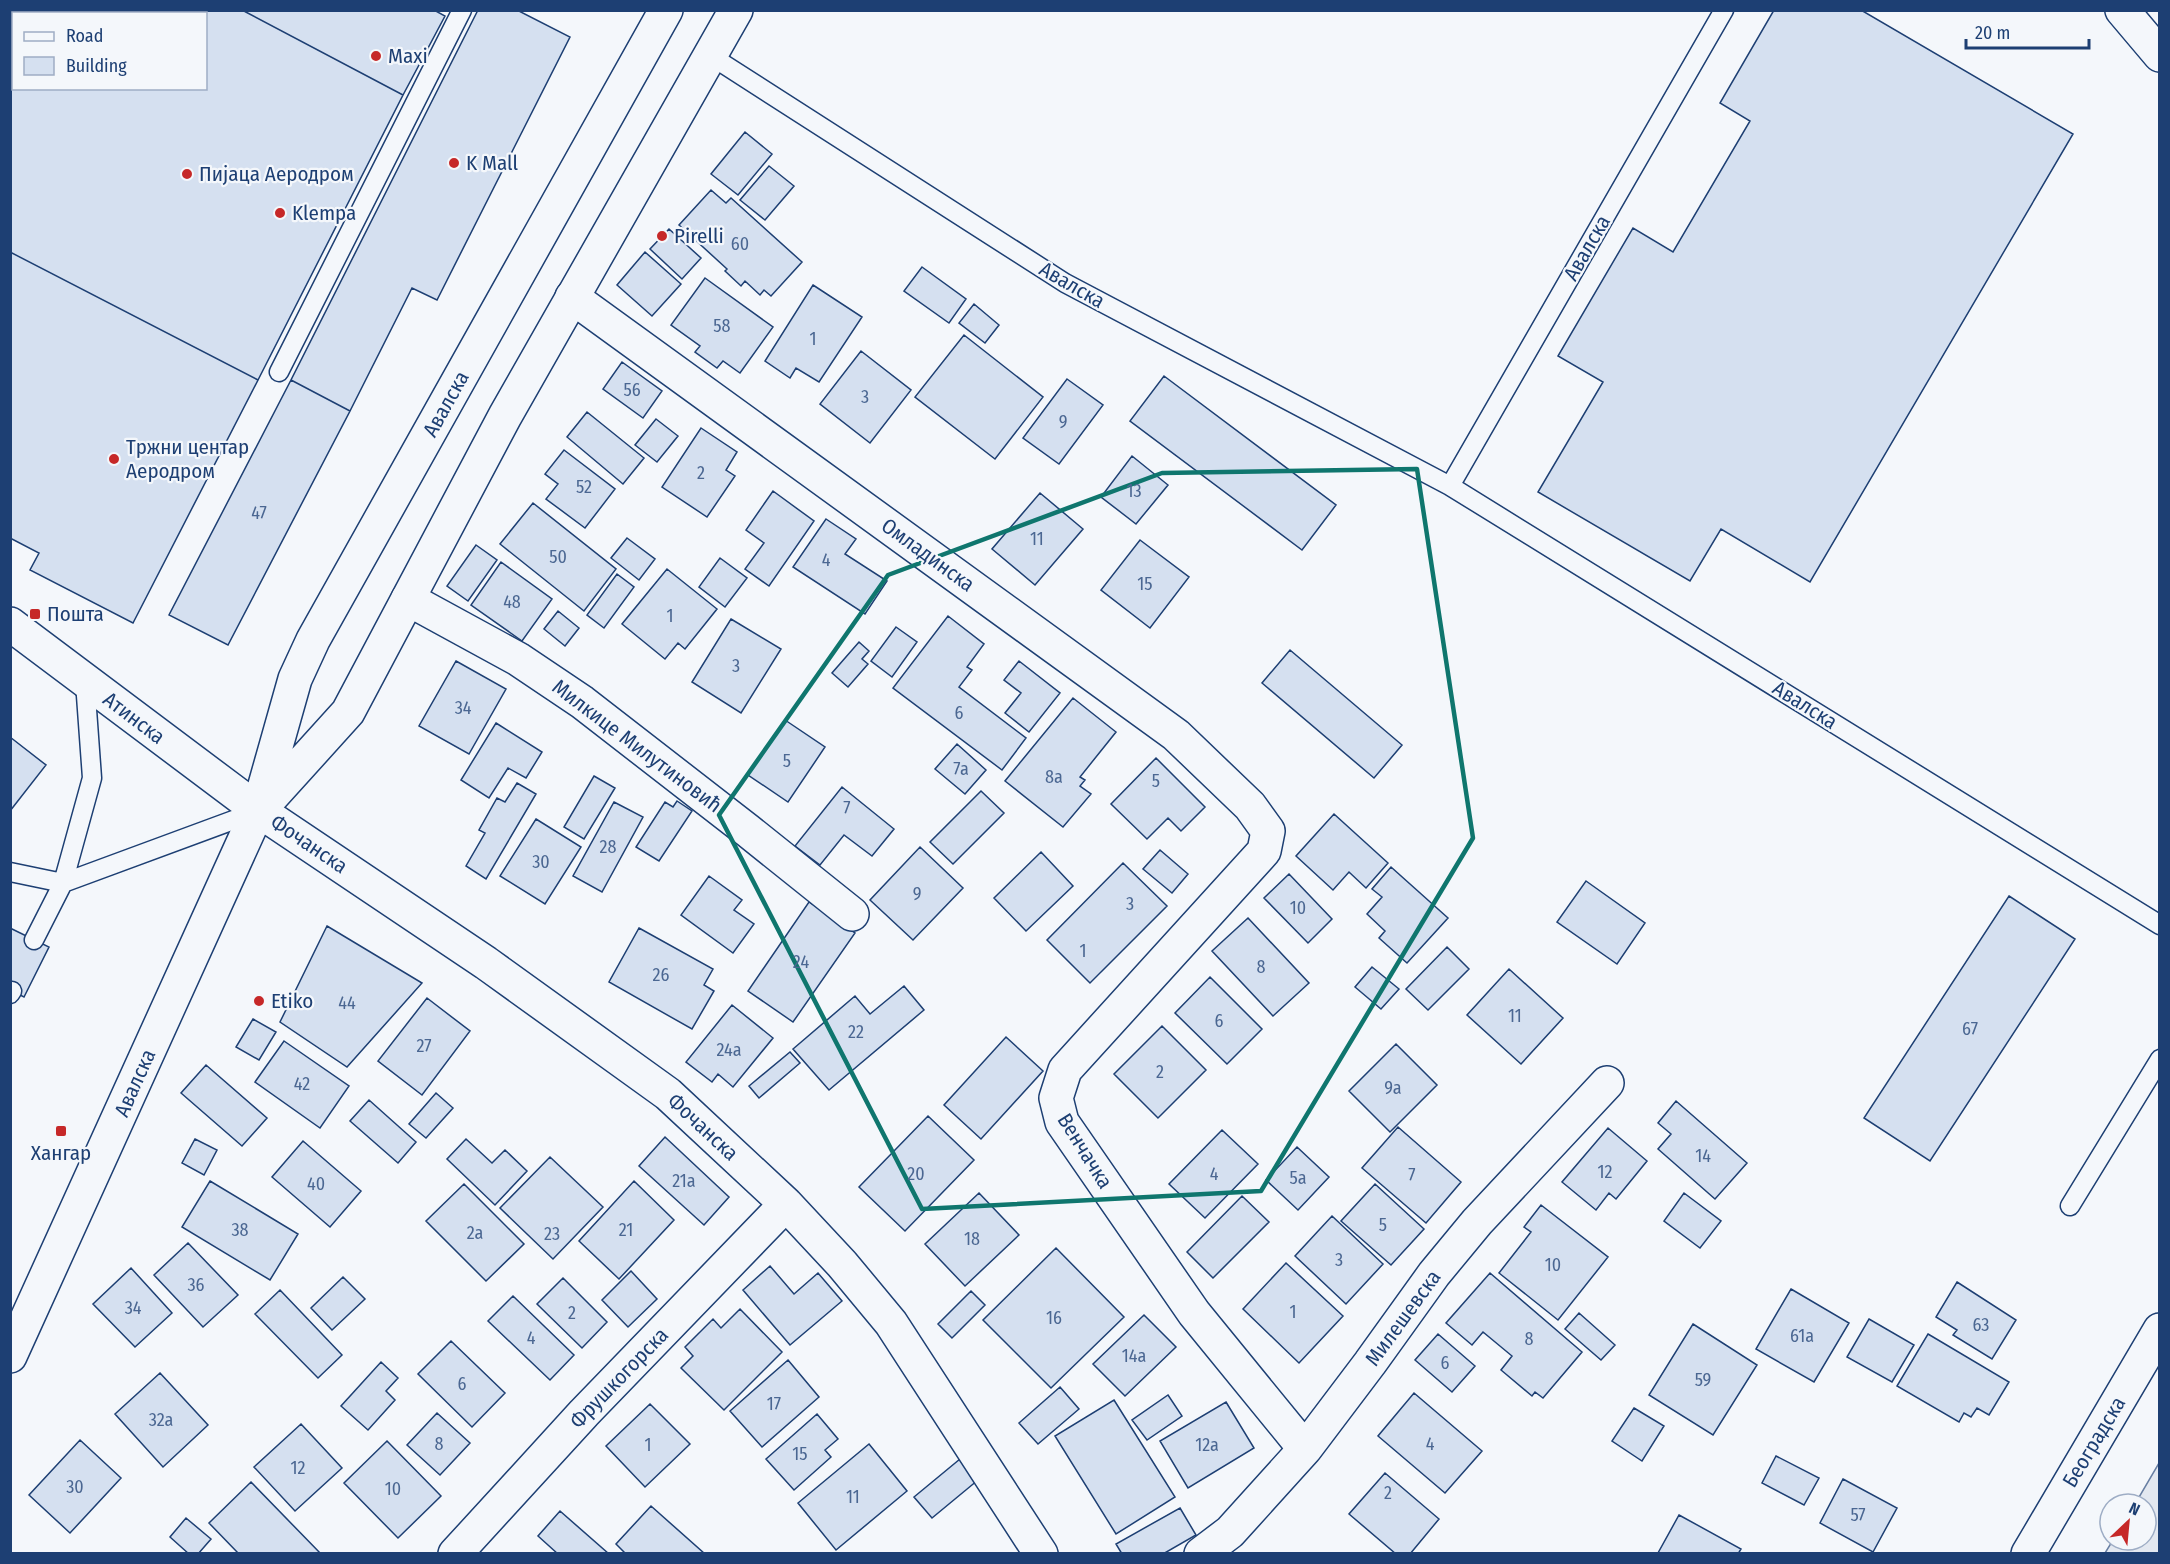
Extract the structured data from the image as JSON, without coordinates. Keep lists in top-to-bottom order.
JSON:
{
  "streets": {
    "street": [
      "Авалска",
      "Омладинска",
      "Атинска",
      "Милкице Милутиновић",
      "Фочанска",
      "Венчачка",
      "Милешевска",
      "Фрушкогорска",
      "Београдска"
    ]
  },
  "crossings": [
    ["Авалска", "Омладинска"],
    ["Авалска", "Атинска"],
    ["Авалска", "Милкице Милутиновић"],
    ["Авалска", "Фочанска"],
    ["Омладинска", "Венчачка"],
    ["Атинска", "Фочанска"],
    ["Фочанска", "Фрушкогорска"],
    ["Венчачка", "Милешевска"]
  ],
  "places": {
    "other": [
      "Maxi",
      "K Mall",
      "Пијаца Аеродром",
      "Klempa",
      "Pirelli",
      "Тржни центар Аеродром",
      "Etiko"
    ],
    "transit": ["Пошта", "Хангар"]
  },
  "house_numbers": [
    "60",
    "58",
    "1",
    "56",
    "3",
    "9",
    "2",
    "52",
    "13",
    "47",
    "11",
    "50",
    "4",
    "15",
    "48",
    "1",
    "3",
    "34",
    "6",
    "5",
    "7a",
    "8a",
    "5",
    "7",
    "28",
    "30",
    "9",
    "3",
    "10",
    "1",
    "24",
    "8",
    "26",
    "44",
    "11",
    "6",
    "67",
    "22",
    "27",
    "24a",
    "2",
    "42",
    "9a",
    "14",
    "12",
    "20",
    "4",
    "7",
    "5a",
    "21a",
    "40",
    "5",
    "38",
    "21",
    "2a",
    "23",
    "18",
    "3",
    "10",
    "36",
    "34",
    "1",
    "2",
    "16",
    "63",
    "61a",
    "4",
    "8",
    "14a",
    "6",
    "59",
    "6",
    "17",
    "32a",
    "8",
    "4",
    "1",
    "12a",
    "15",
    "12",
    "30",
    "10",
    "2",
    "11",
    "57"
  ],
  "legend": ["Road", "Building"],
  "scale_bar": "20 m",
  "north": "top right"
}
